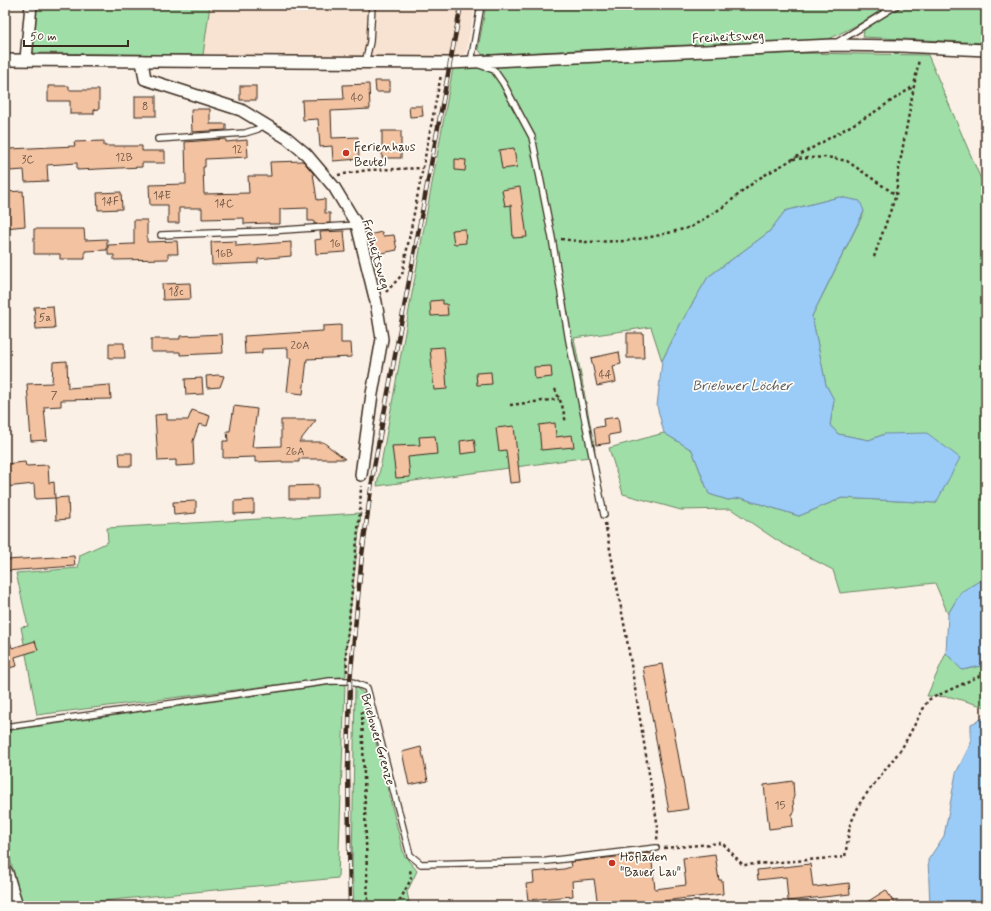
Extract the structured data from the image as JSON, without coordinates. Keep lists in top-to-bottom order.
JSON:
{
  "streets": {
    "street": ["Freiheitsweg"],
    "lane": ["Brielower Grenze"]
  },
  "water": ["Brielower Löcher"],
  "places": ["Ferienhaus Beutel", "Hofladen \"Bauer Lau\""],
  "house_numbers": [
    "40",
    "8",
    "12",
    "12B",
    "3C",
    "14E",
    "14F",
    "14C",
    "16",
    "16B",
    "18c",
    "5a",
    "20A",
    "44",
    "7",
    "26A",
    "15"
  ],
  "scale_bar": "50 m"
}
